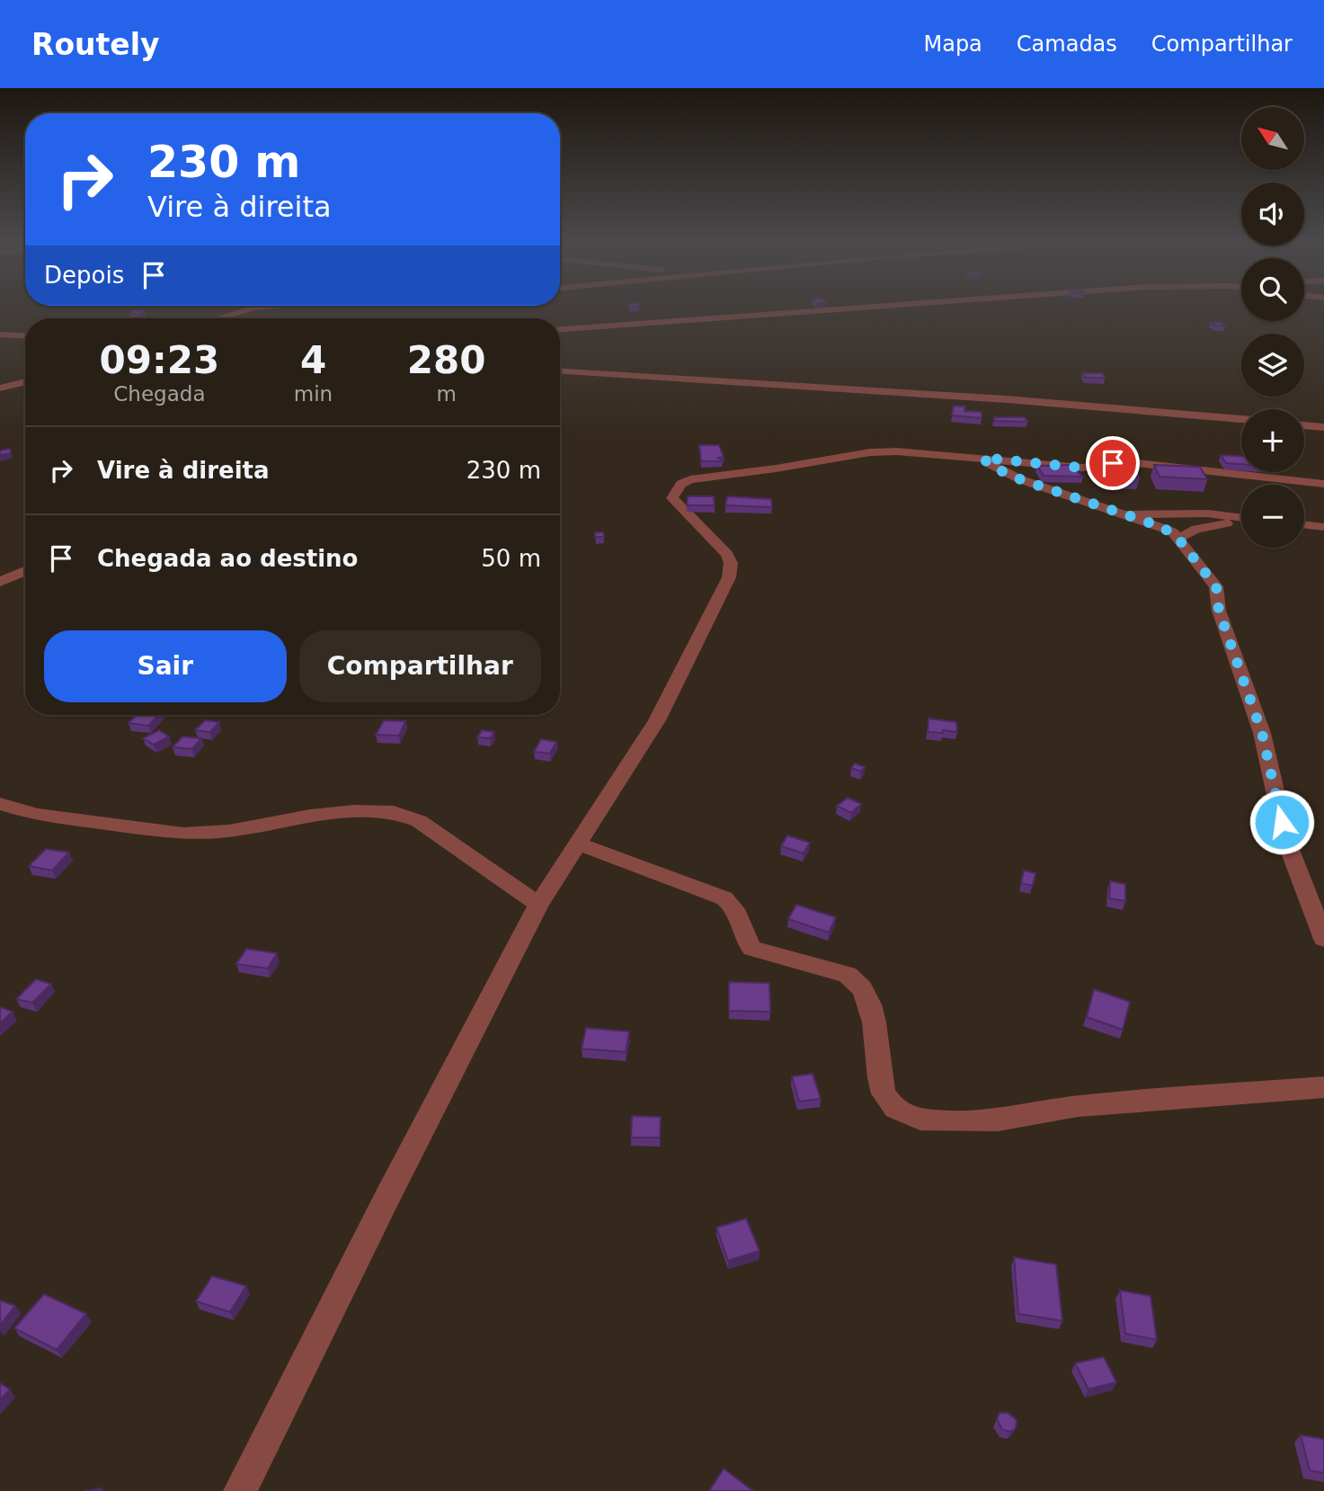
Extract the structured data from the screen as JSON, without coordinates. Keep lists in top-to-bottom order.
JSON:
{
  "north": "top left",
  "page": {
    "header": "Routely",
    "nav": ["Mapa", "Camadas", "Compartilhar"],
    "map_buttons": ["+", "−"],
    "turn": ["230 m", "Vire à direita"],
    "then": "Depois",
    "eta": [
      "09:23",
      "Chegada",
      "4",
      "min",
      "280",
      "m"
    ],
    "list": [
      {
        "name": "Vire à direita",
        "value": "230 m"
      },
      {
        "name": "Chegada ao destino",
        "value": "50 m"
      }
    ],
    "buttons": ["Sair", "Compartilhar"]
  }
}
